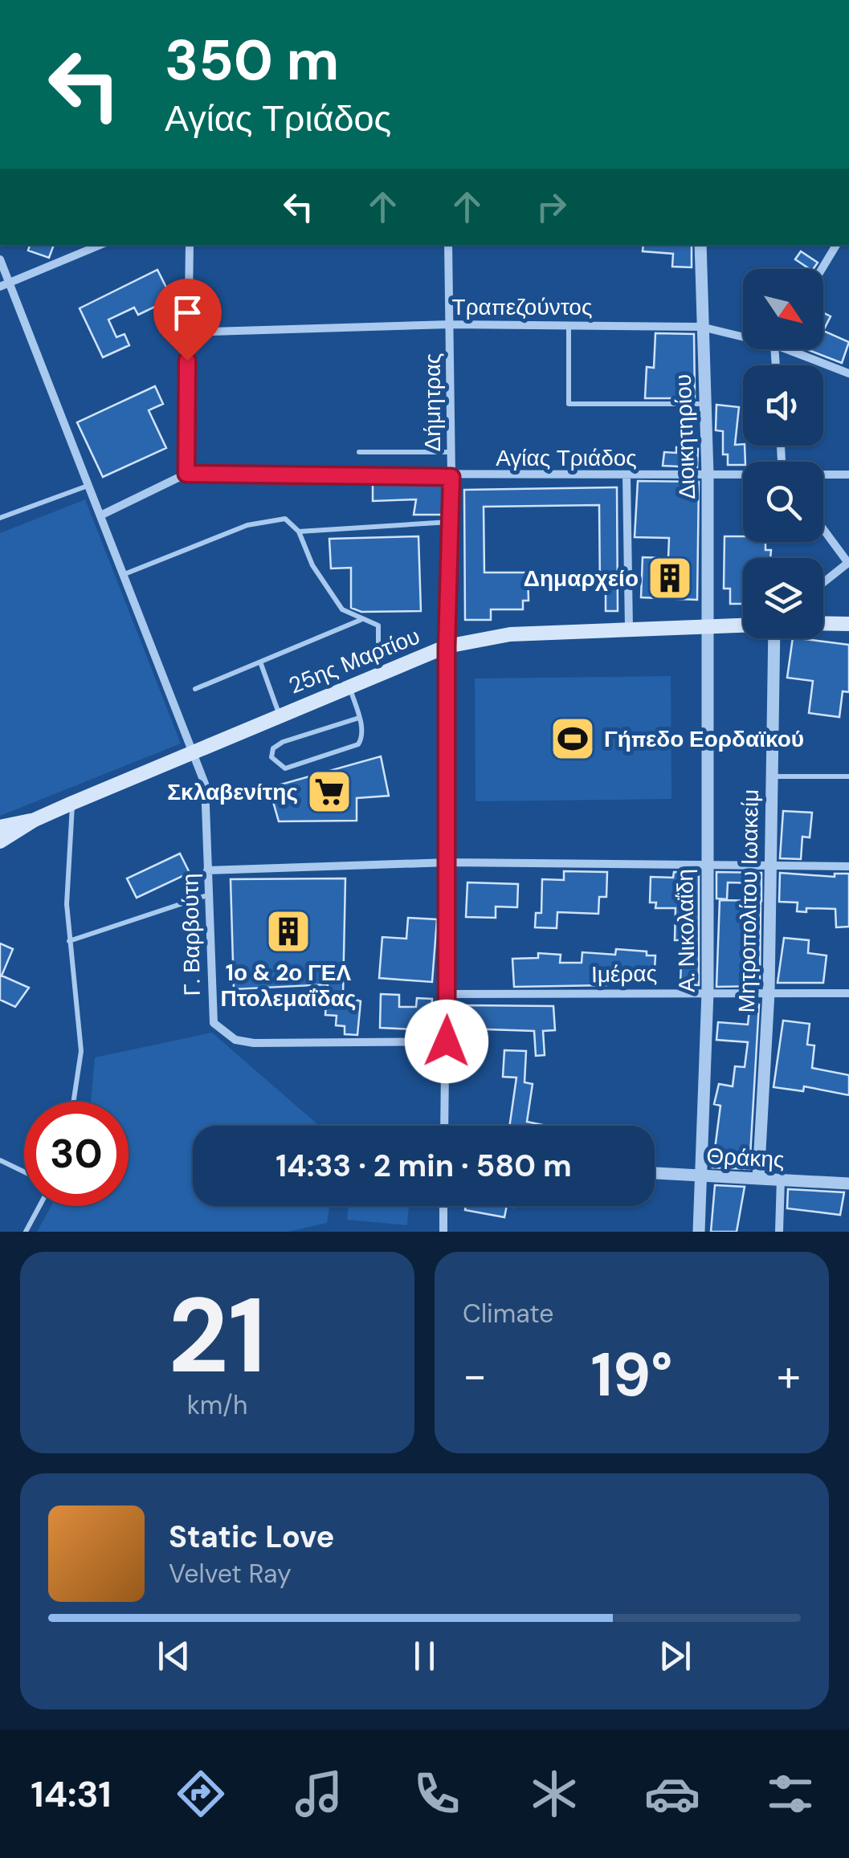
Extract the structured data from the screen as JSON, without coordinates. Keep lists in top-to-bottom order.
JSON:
{
  "streets": {
    "main road": ["25ης Μαρτίου"],
    "street": [
      "Τραπεζούντος",
      "Δήμητρας",
      "Διοικητηρίου",
      "Αγίας Τριάδος",
      "Μητροπολίτου Ιωακείμ",
      "Α. Νικολαΐδη",
      "Γ. Βαρβούτη",
      "Ιμέρας",
      "Θράκης"
    ]
  },
  "crossings": [
    ["Τραπεζούντος", "Δήμητρας"],
    ["Τραπεζούντος", "Διοικητηρίου"],
    ["Δήμητρας", "Αγίας Τριάδος"],
    ["Δήμητρας", "25ης Μαρτίου"],
    ["Δήμητρας", "Γ. Βαρβούτη"],
    ["Δήμητρας", "Ιμέρας"],
    ["Διοικητηρίου", "Αγίας Τριάδος"],
    ["Διοικητηρίου", "25ης Μαρτίου"],
    ["Διοικητηρίου", "Α. Νικολαΐδη"],
    ["Αγίας Τριάδος", "Γ. Βαρβούτη"],
    ["25ης Μαρτίου", "Α. Νικολαΐδη"],
    ["25ης Μαρτίου", "Γ. Βαρβούτη"],
    ["Μητροπολίτου Ιωακείμ", "Ιμέρας"],
    ["Μητροπολίτου Ιωακείμ", "Θράκης"],
    ["Α. Νικολαΐδη", "Ιμέρας"],
    ["Α. Νικολαΐδη", "Θράκης"]
  ],
  "places": {
    "building": ["Δημαρχείο", "1ο & 2ο ΓΕΛ Πτολεμαΐδας"],
    "sports": ["Γήπεδο Εορδαϊκού"],
    "supermarket": ["Σκλαβενίτης"]
  },
  "north": "bottom right",
  "page": {
    "turn": ["350 m", "Αγίας Τριάδος"],
    "limit": "30",
    "trip": "14:33 · 2 min · 580 m",
    "tile": [
      ["21", "km/h"],
      "Climate"
    ],
    "heat": ["−", "19°", "+"],
    "song": ["Static Love", "Velvet Ray"],
    "tabs": "14:31"
  }
}
